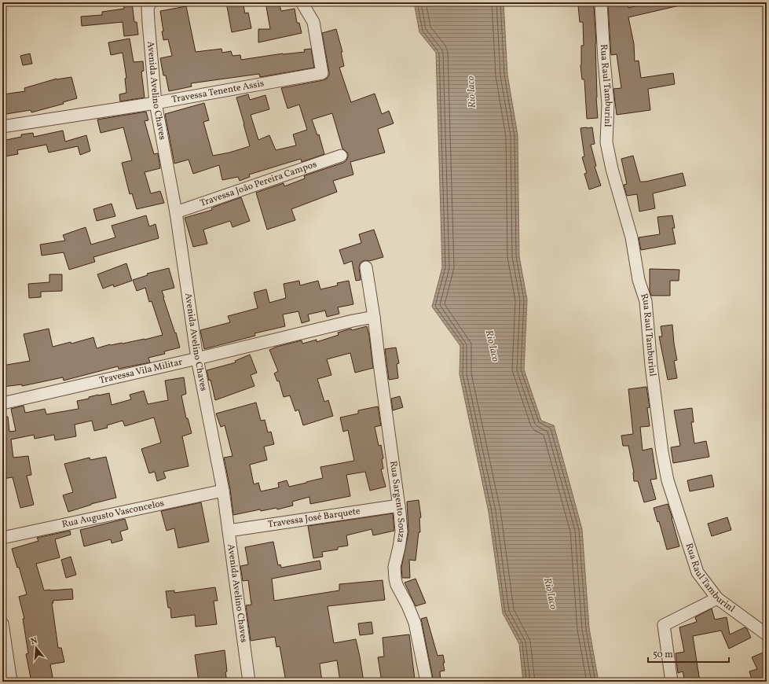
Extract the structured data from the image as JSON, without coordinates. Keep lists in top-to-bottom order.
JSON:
{
  "streets": {
    "street": [
      "Rua Raul Tamburinl",
      "Avenida Avelino Chaves",
      "Travessa Tenente Assis",
      "Travessa João Pereira Campos",
      "Travessa Vila Militar",
      "Rua Sargento Souza",
      "Rua Augusto Vasconcelos",
      "Travessa José Barquete"
    ]
  },
  "crossings": [
    ["Avenida Avelino Chaves", "Travessa Tenente Assis"],
    ["Avenida Avelino Chaves", "Travessa João Pereira Campos"],
    ["Avenida Avelino Chaves", "Travessa Vila Militar"],
    ["Avenida Avelino Chaves", "Rua Augusto Vasconcelos"],
    ["Avenida Avelino Chaves", "Travessa José Barquete"],
    ["Travessa Vila Militar", "Rua Sargento Souza"],
    ["Rua Sargento Souza", "Travessa José Barquete"]
  ],
  "water": ["Rio Iaco"],
  "scale_bar": "50 m",
  "north": "top"
}
